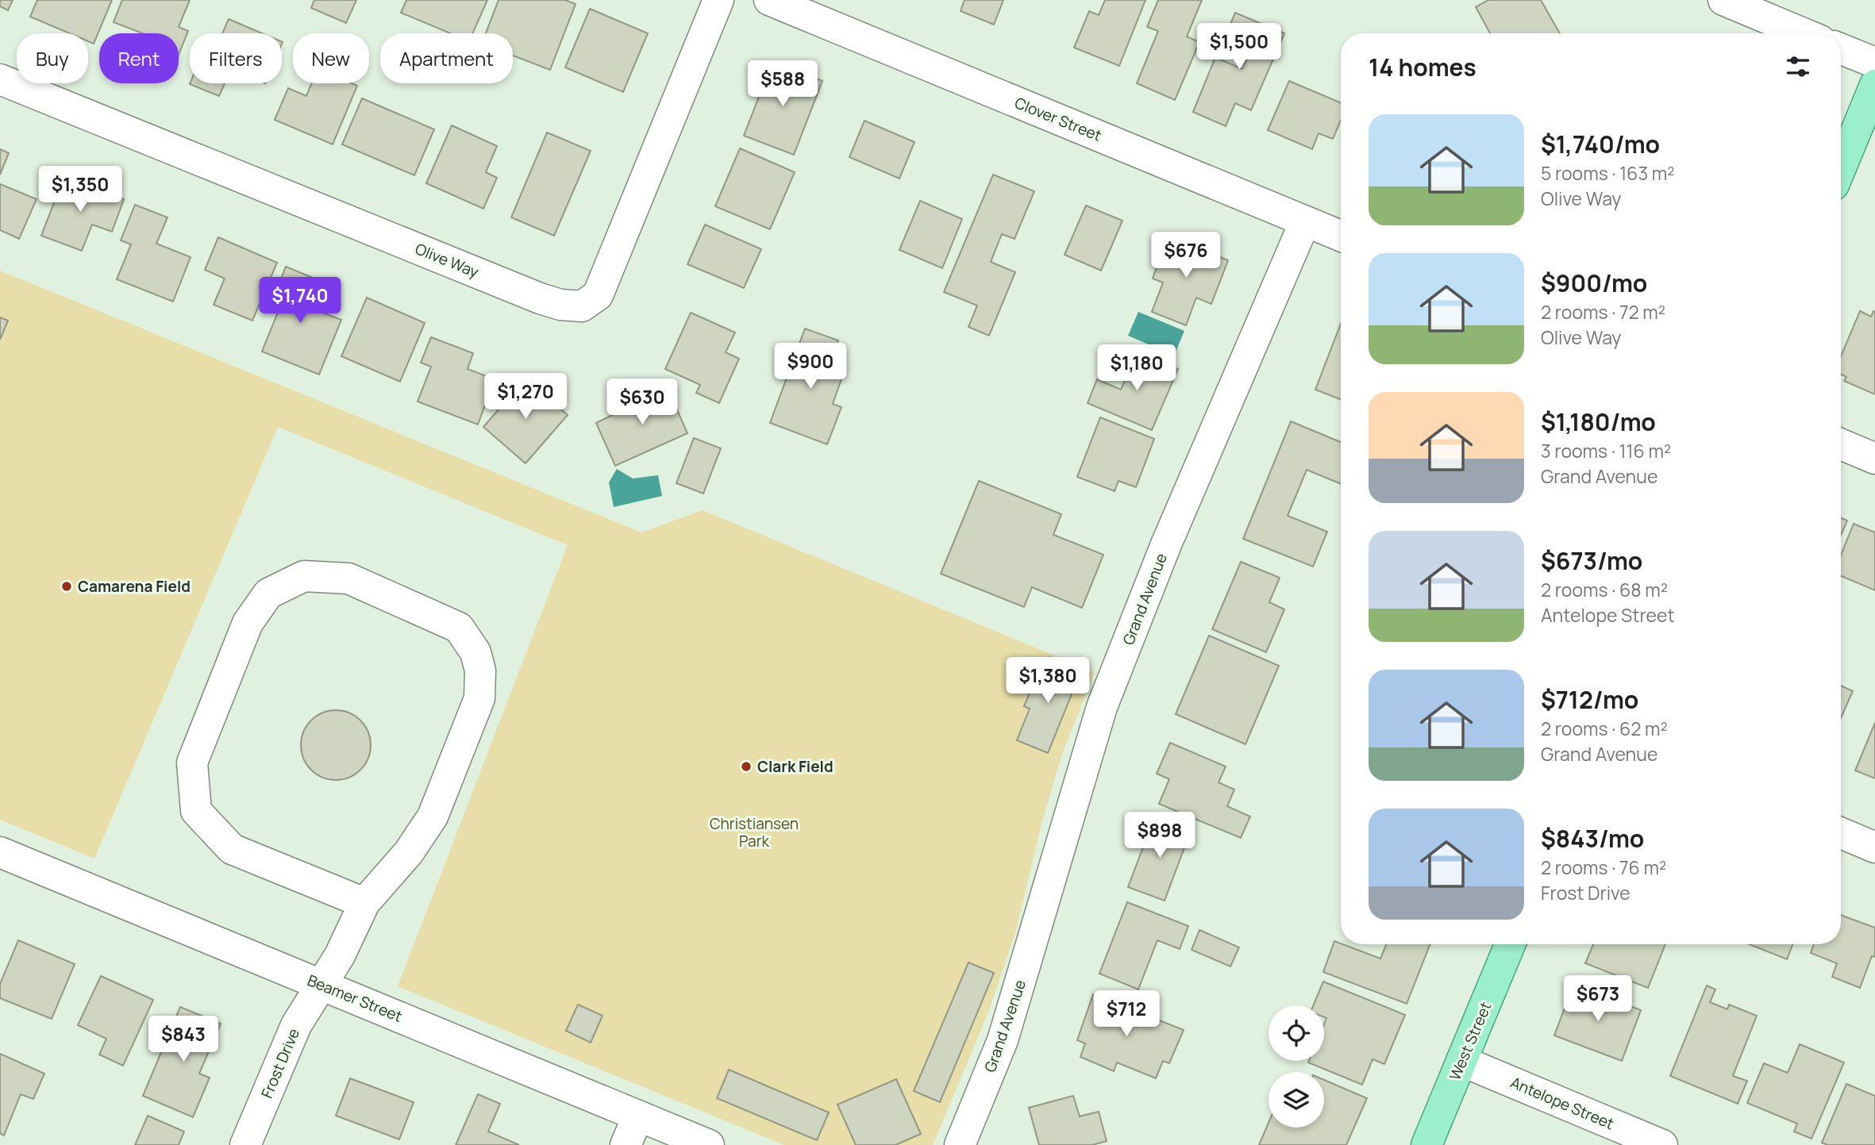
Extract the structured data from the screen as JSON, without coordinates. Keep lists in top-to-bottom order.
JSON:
{
  "streets": {
    "main road": ["West Street"],
    "street": [
      "Clover Street",
      "Olive Way",
      "Grand Avenue",
      "Beamer Street",
      "Frost Drive",
      "Antelope Street"
    ]
  },
  "crossings": [
    ["Clover Street", "Grand Avenue"],
    ["Beamer Street", "Frost Drive"],
    ["West Street", "Antelope Street"]
  ],
  "parks": ["Christiansen Park"],
  "places": ["Camarena Field", "Clark Field"],
  "page": {
    "price": [
      "$1,500",
      "$588",
      "$1,350",
      "$676",
      "$1,740",
      "$900",
      "$1,180",
      "$1,270",
      "$630",
      "$1,380",
      "$898",
      "$673",
      "$712",
      "$843"
    ],
    "chip": [
      "Buy",
      "Rent",
      "Filters",
      "New",
      "Apartment"
    ],
    "heading": "14 homes",
    "list": [
      {
        "name": "$1,740/mo",
        "note": "5 rooms · 163 m² · Olive Way"
      },
      {
        "name": "$900/mo",
        "note": "2 rooms · 72 m² · Olive Way"
      },
      {
        "name": "$1,180/mo",
        "note": "3 rooms · 116 m² · Grand Avenue"
      },
      {
        "name": "$673/mo",
        "note": "2 rooms · 68 m² · Antelope Street"
      },
      {
        "name": "$712/mo",
        "note": "2 rooms · 62 m² · Grand Avenue"
      },
      {
        "name": "$843/mo",
        "note": "2 rooms · 76 m² · Frost Drive"
      }
    ]
  }
}
